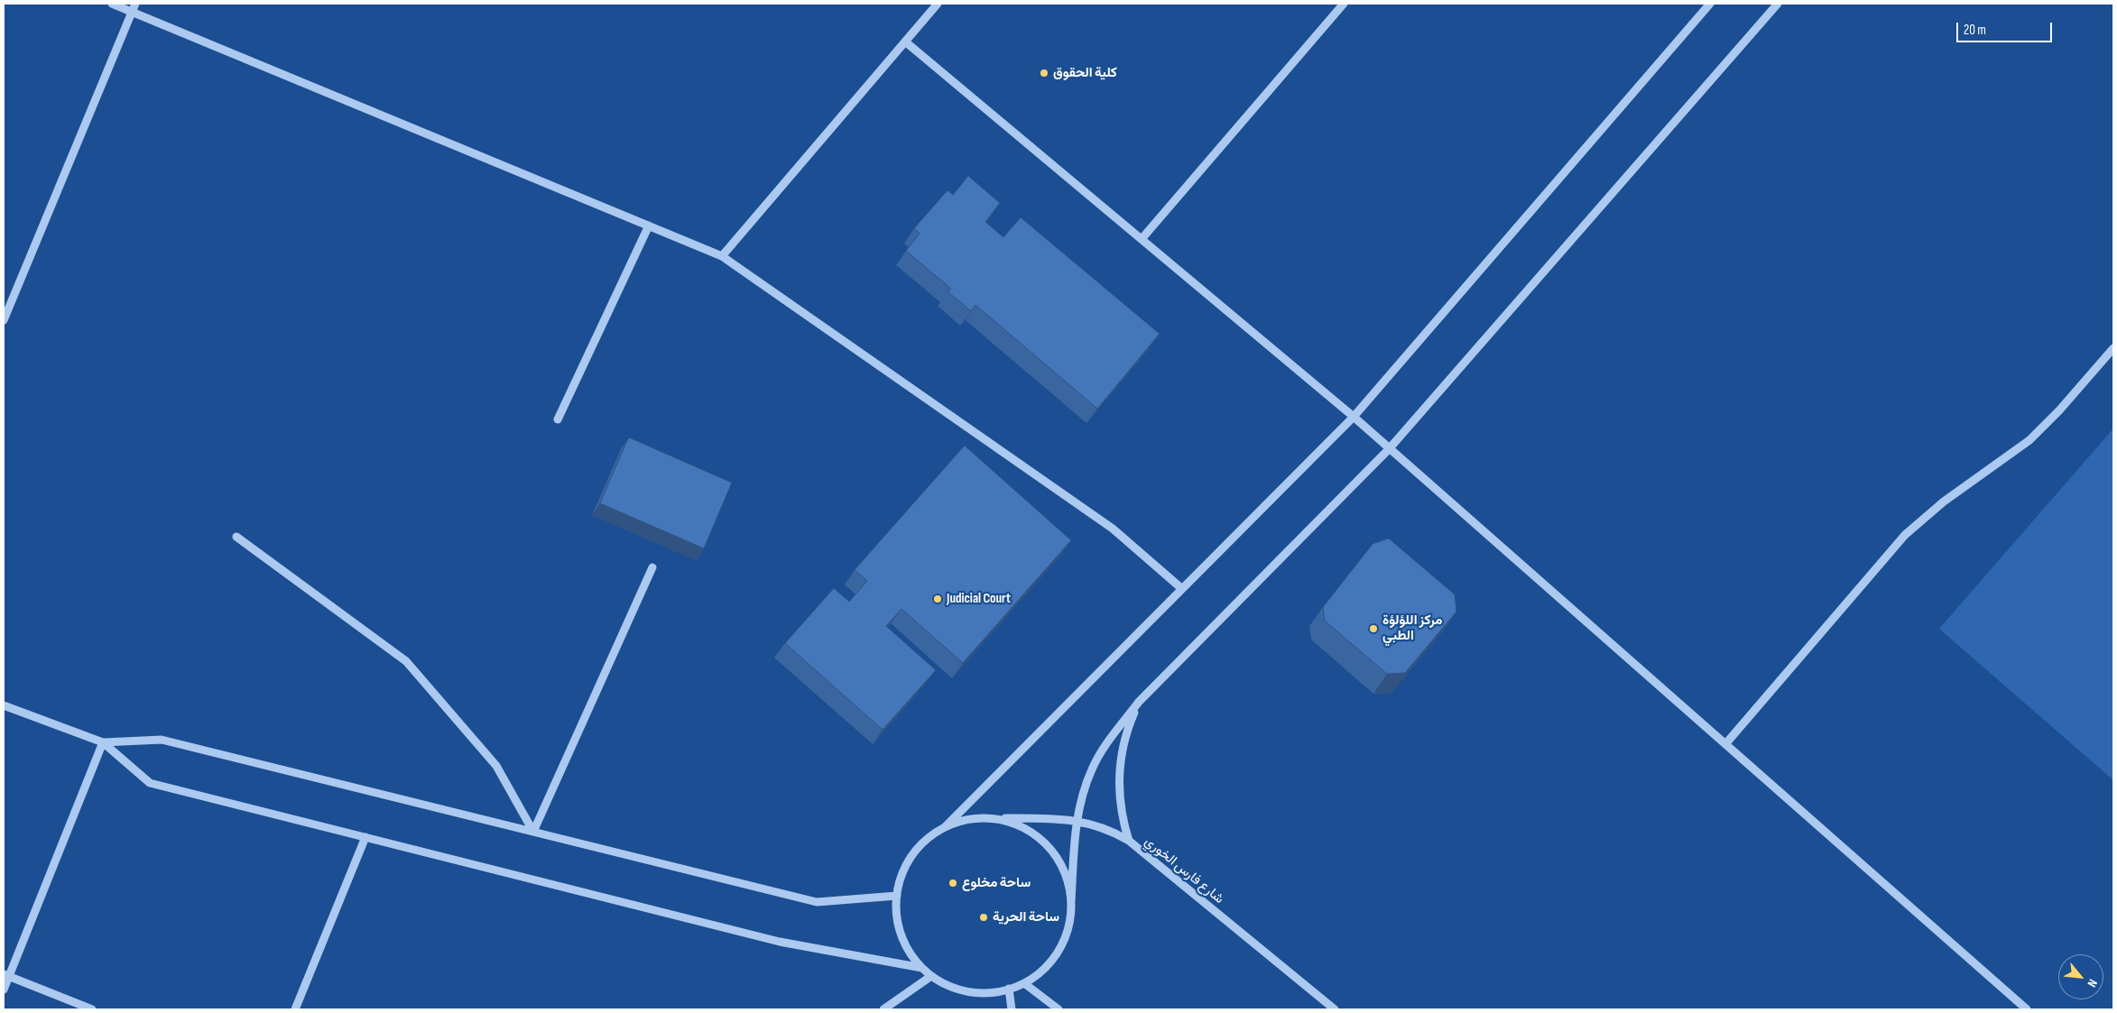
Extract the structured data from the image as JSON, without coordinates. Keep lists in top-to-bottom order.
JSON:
{
  "streets": {
    "street": ["شارع فارس الخوري"]
  },
  "places": [
    "كلية الحقوق",
    "Judicial Court",
    "مركز اللؤلؤة الطبي",
    "ساحة مخلوع",
    "ساحة الحرية"
  ],
  "scale_bar": "20 m",
  "north": "bottom right"
}
